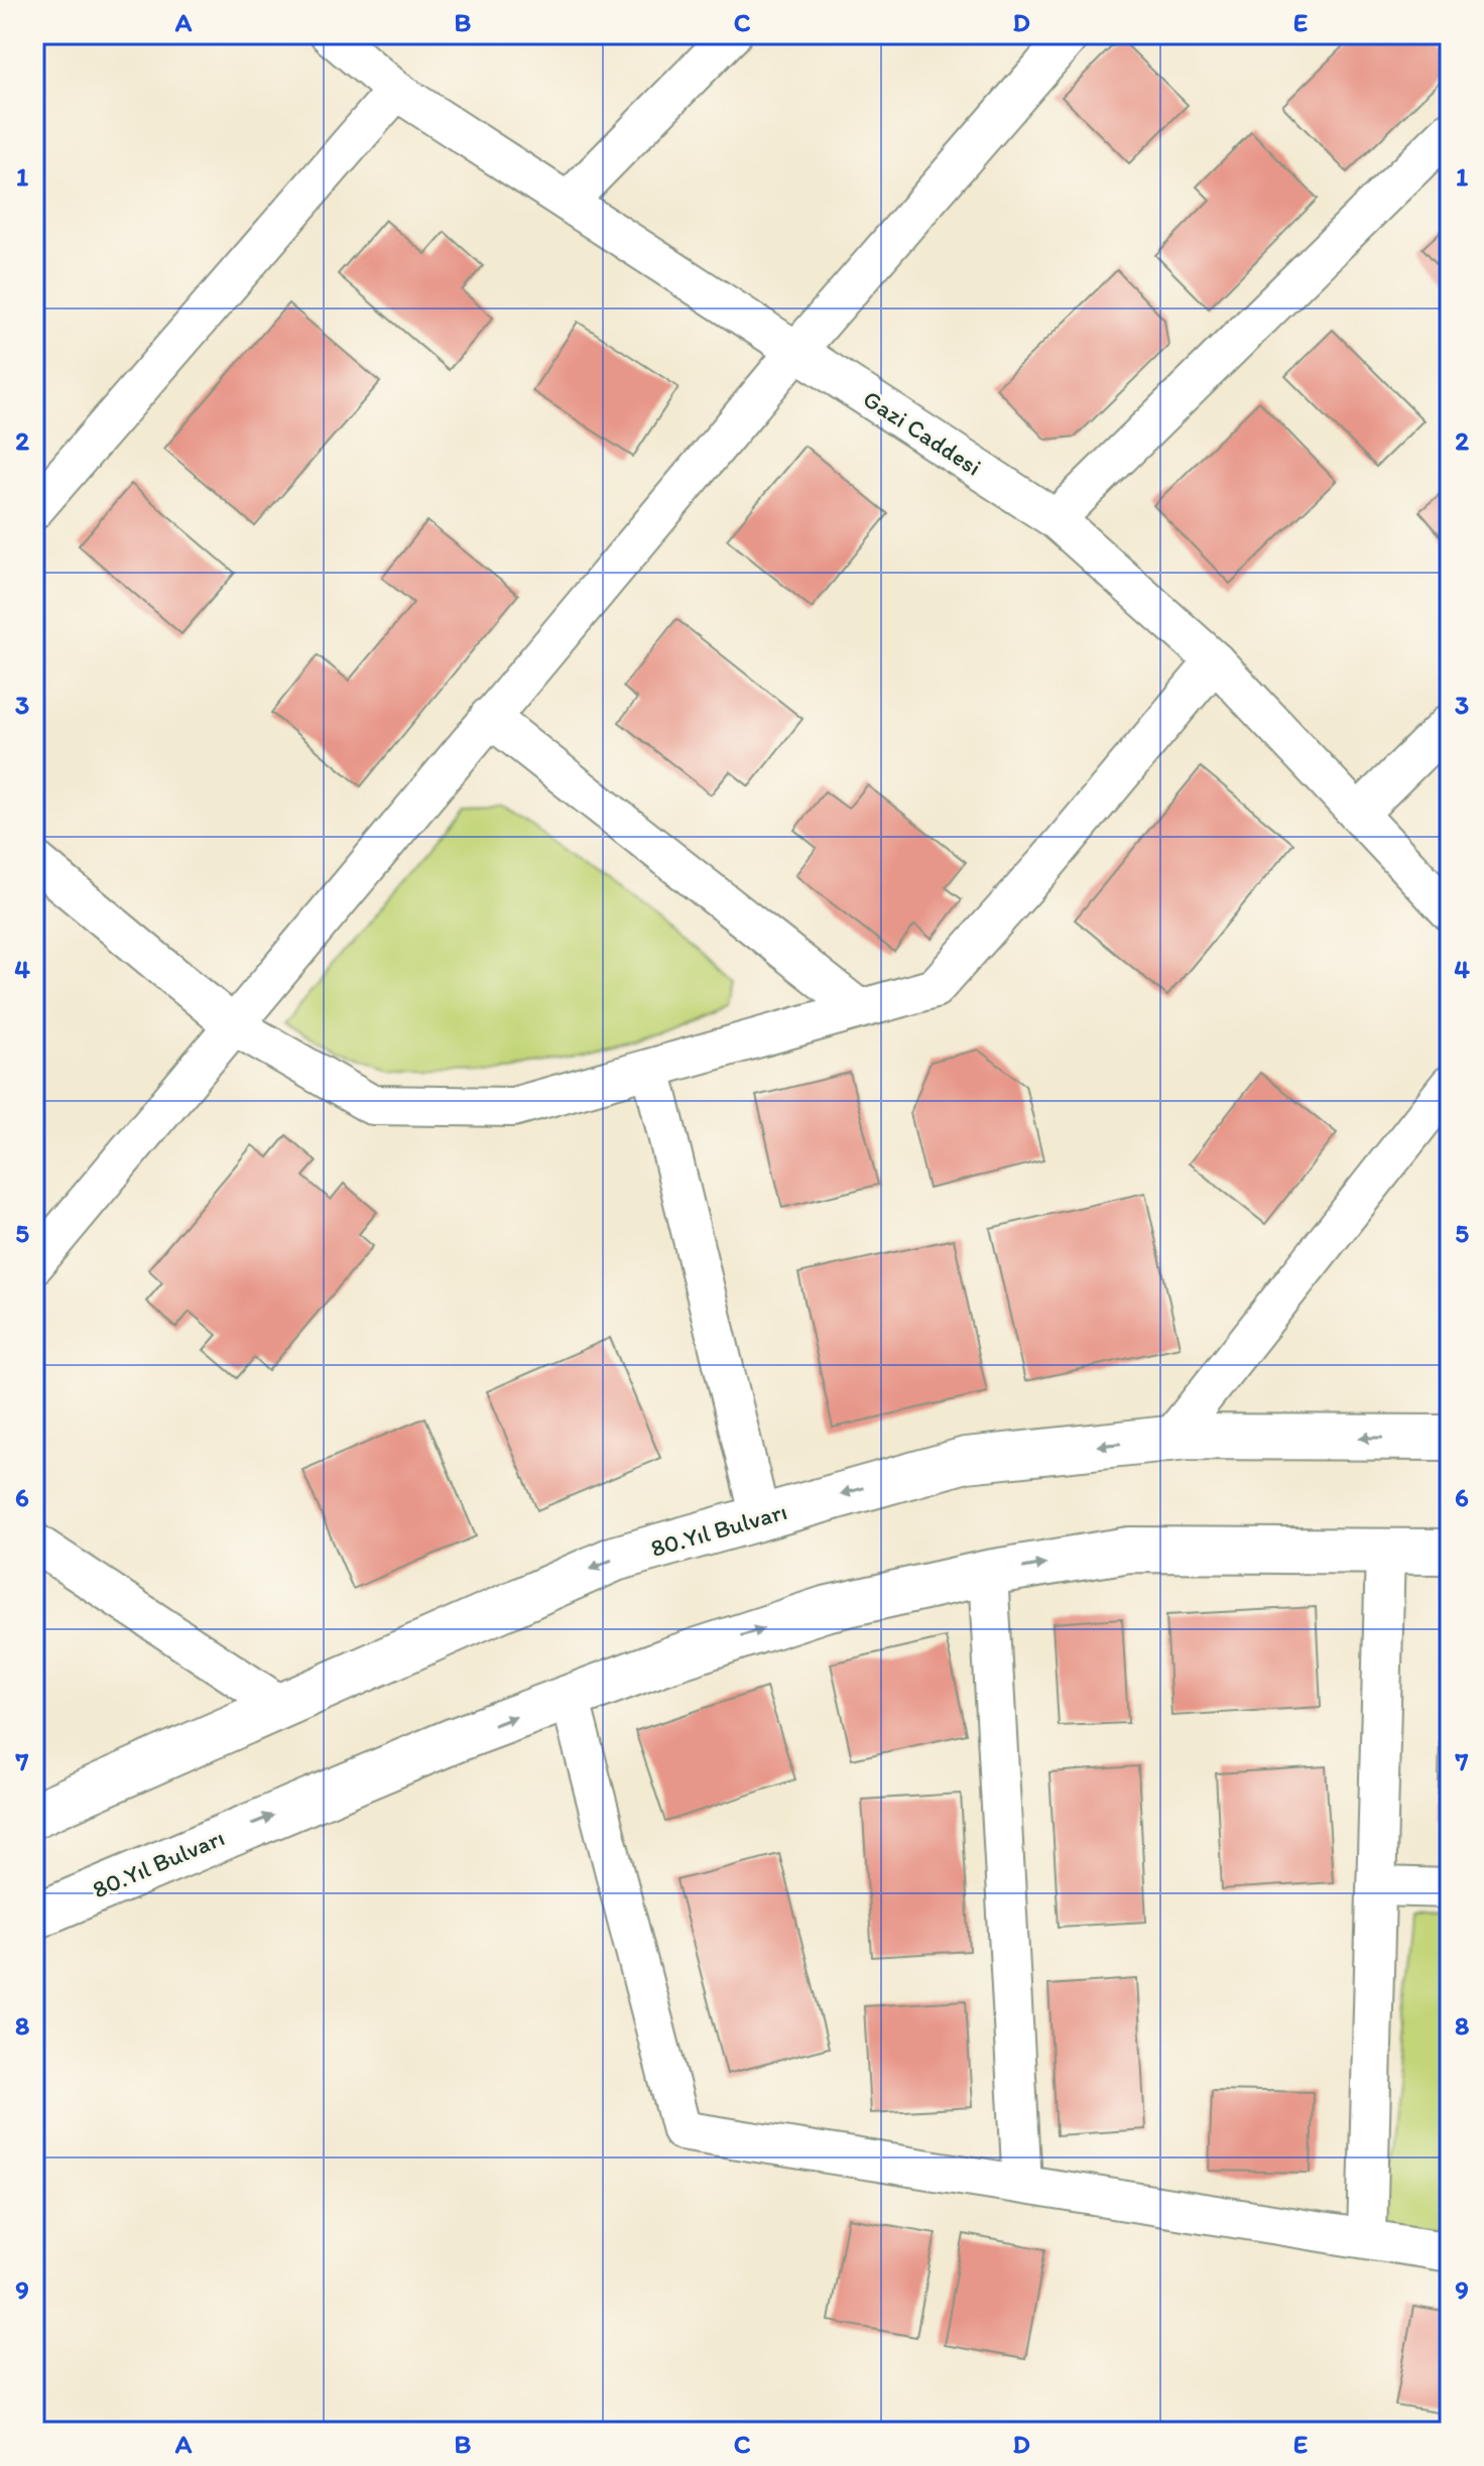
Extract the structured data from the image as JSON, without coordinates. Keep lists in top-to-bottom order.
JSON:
{
  "streets": {
    "street": ["Gazi Caddesi", "80.Yıl Bulvarı"]
  },
  "grid": {
    "columns": [
      "A",
      "B",
      "C",
      "D",
      "E"
    ],
    "rows": [
      "1",
      "2",
      "3",
      "4",
      "5",
      "6",
      "7",
      "8",
      "9"
    ]
  }
}
